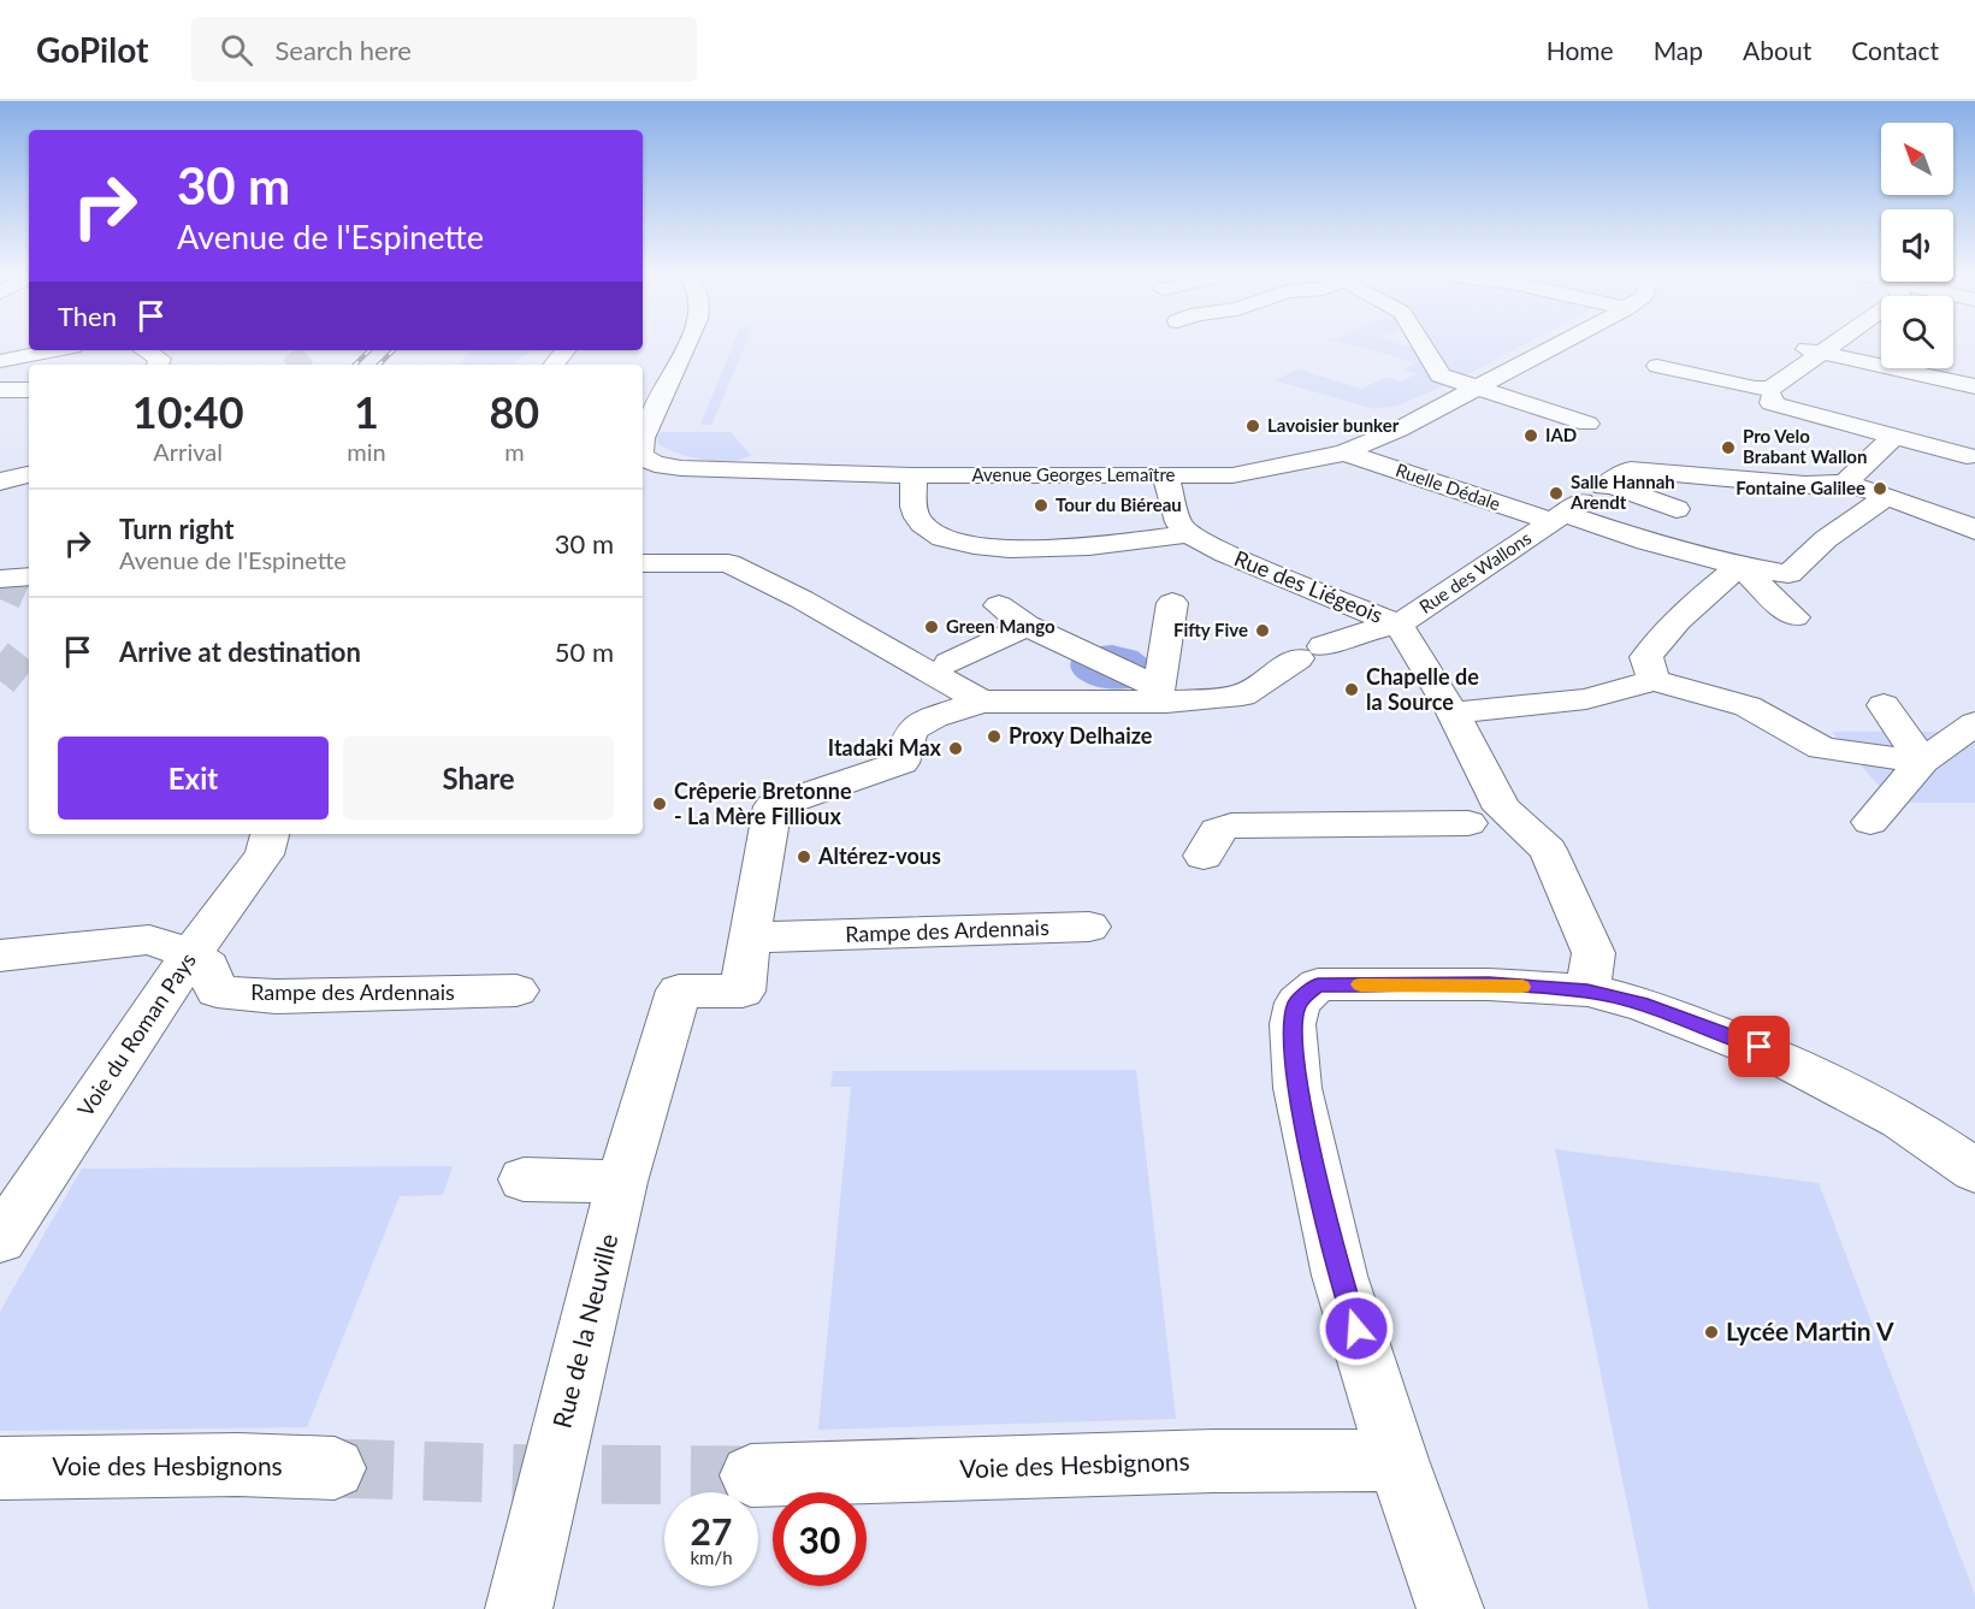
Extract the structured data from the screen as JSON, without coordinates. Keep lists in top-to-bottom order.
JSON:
{
  "streets": {
    "street": [
      "Avenue Georges Lemaître",
      "Ruelle Dédale",
      "Rue des Wallons",
      "Rue des Liégeois",
      "Rampe des Ardennais",
      "Voie du Roman Pays",
      "Rue de la Neuville",
      "Voie des Hesbignons"
    ]
  },
  "crossings": [
    ["Avenue Georges Lemaître", "Ruelle Dédale"],
    ["Ruelle Dédale", "Rue des Wallons"],
    ["Rue des Wallons", "Rue des Liégeois"],
    ["Rampe des Ardennais", "Voie du Roman Pays"],
    ["Rampe des Ardennais", "Rue de la Neuville"]
  ],
  "places": [
    "Lavoisier bunker",
    "IAD",
    "Pro Velo Brabant Wallon",
    "Fontaine Galilee",
    "Salle Hannah Arendt",
    "Tour du Biéreau",
    "Green Mango",
    "Fifty Five",
    "Chapelle de la Source",
    "Proxy Delhaize",
    "Itadaki Max",
    "Crêperie Bretonne - La Mère Fillioux",
    "Altérez-vous",
    "Lycée Martin V"
  ],
  "north": "top left",
  "page": {
    "header": "GoPilot",
    "search": "Search here",
    "nav": [
      "Home",
      "Map",
      "About",
      "Contact"
    ],
    "turn": ["30 m", "Avenue de l'Espinette"],
    "then": "Then",
    "eta": [
      "10:40",
      "Arrival",
      "1",
      "min",
      "80",
      "m"
    ],
    "list": [
      {
        "name": "Turn right",
        "note": "Avenue de l'Espinette",
        "value": "30 m"
      },
      {
        "name": "Arrive at destination",
        "value": "50 m"
      }
    ],
    "buttons": ["Exit", "Share"],
    "speed": "27 km/h",
    "limit": "30"
  }
}
